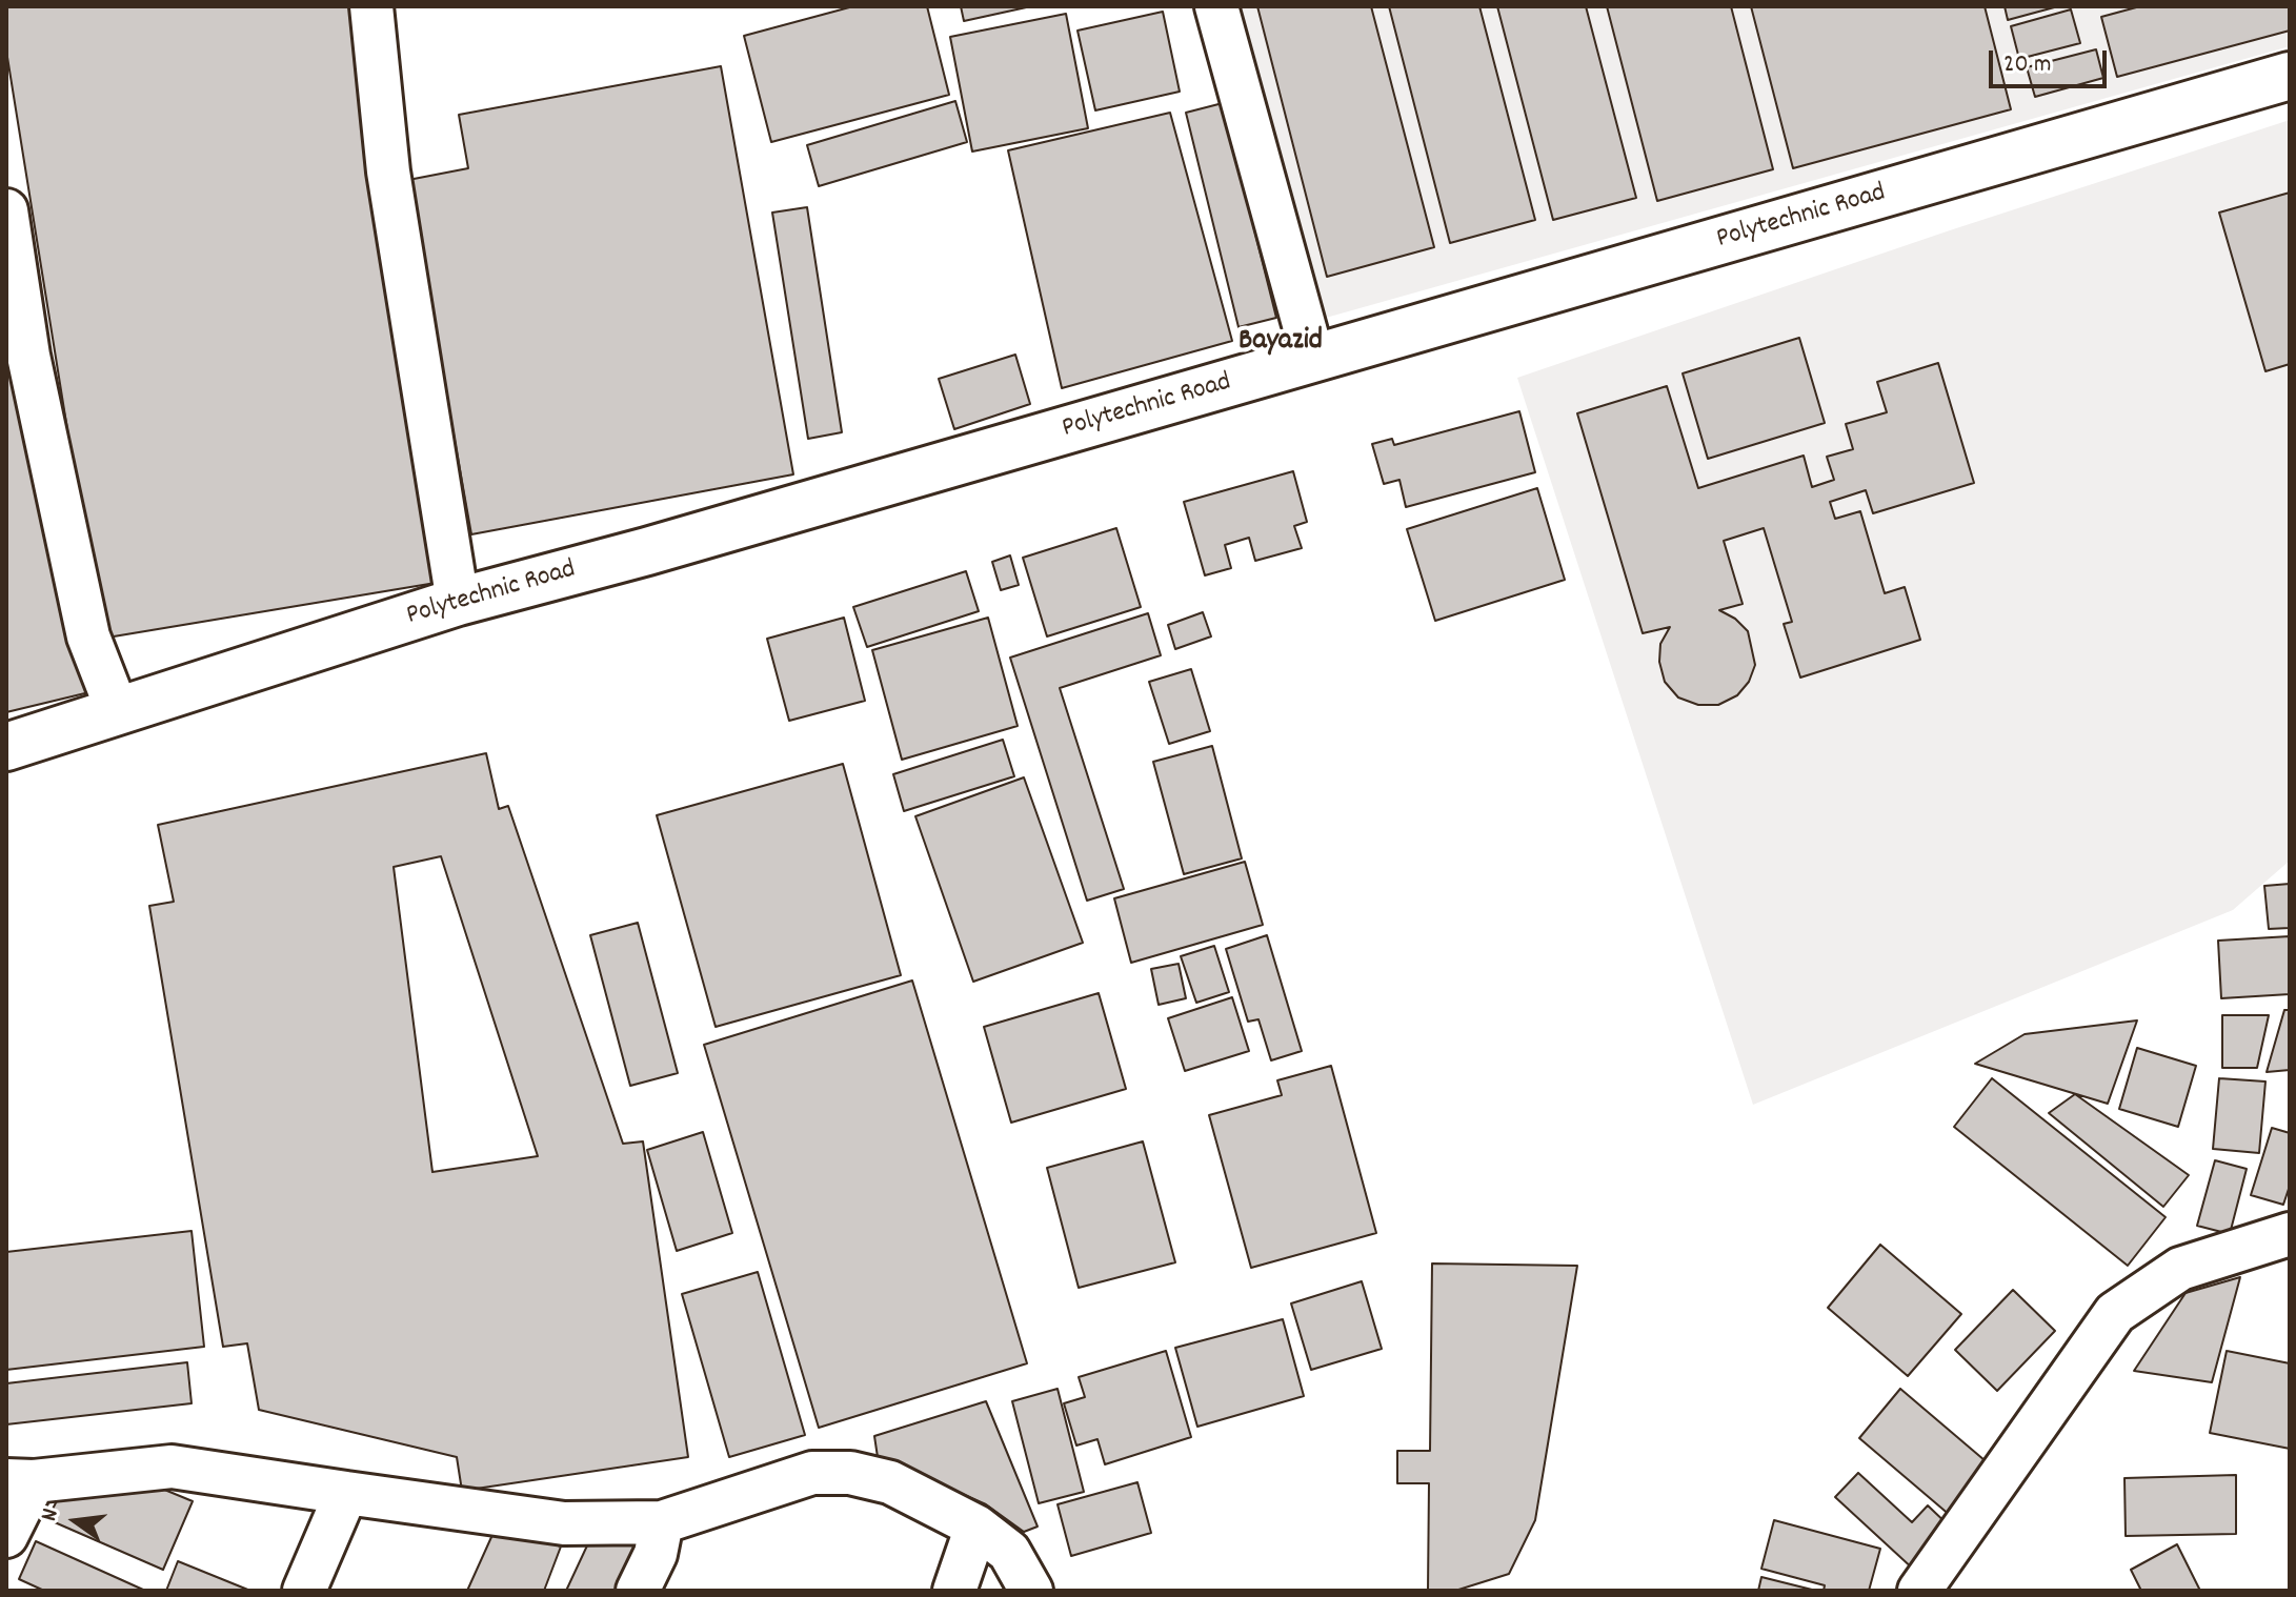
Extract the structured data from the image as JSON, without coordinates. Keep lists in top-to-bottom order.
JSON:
{
  "streets": {
    "main road": ["Polytechnic Road"]
  },
  "districts": ["Bayazid"],
  "scale_bar": "20 m",
  "north": "left"
}
